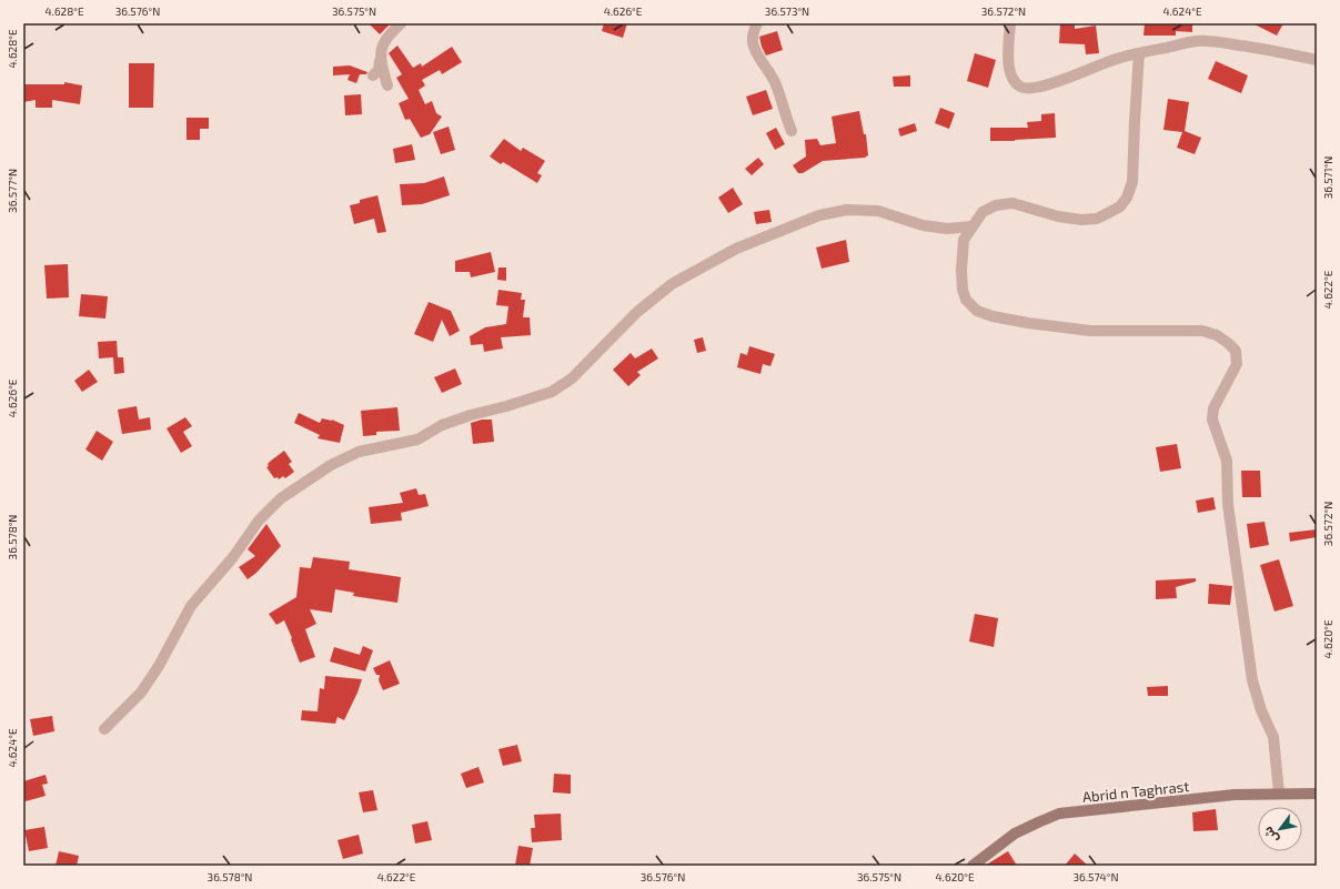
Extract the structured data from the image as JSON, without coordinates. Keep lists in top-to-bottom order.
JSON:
{
  "streets": {
    "street": ["Abrid n Taghrast"]
  },
  "north": "bottom left",
  "coordinates": [
    "4.628°E",
    "36.576°N",
    "36.575°N",
    "4.626°E",
    "36.573°N",
    "36.572°N",
    "4.624°E",
    "36.571°N",
    "36.577°N",
    "4.622°E",
    "36.578°N",
    "4.620°E",
    "36.574°N"
  ]
}
